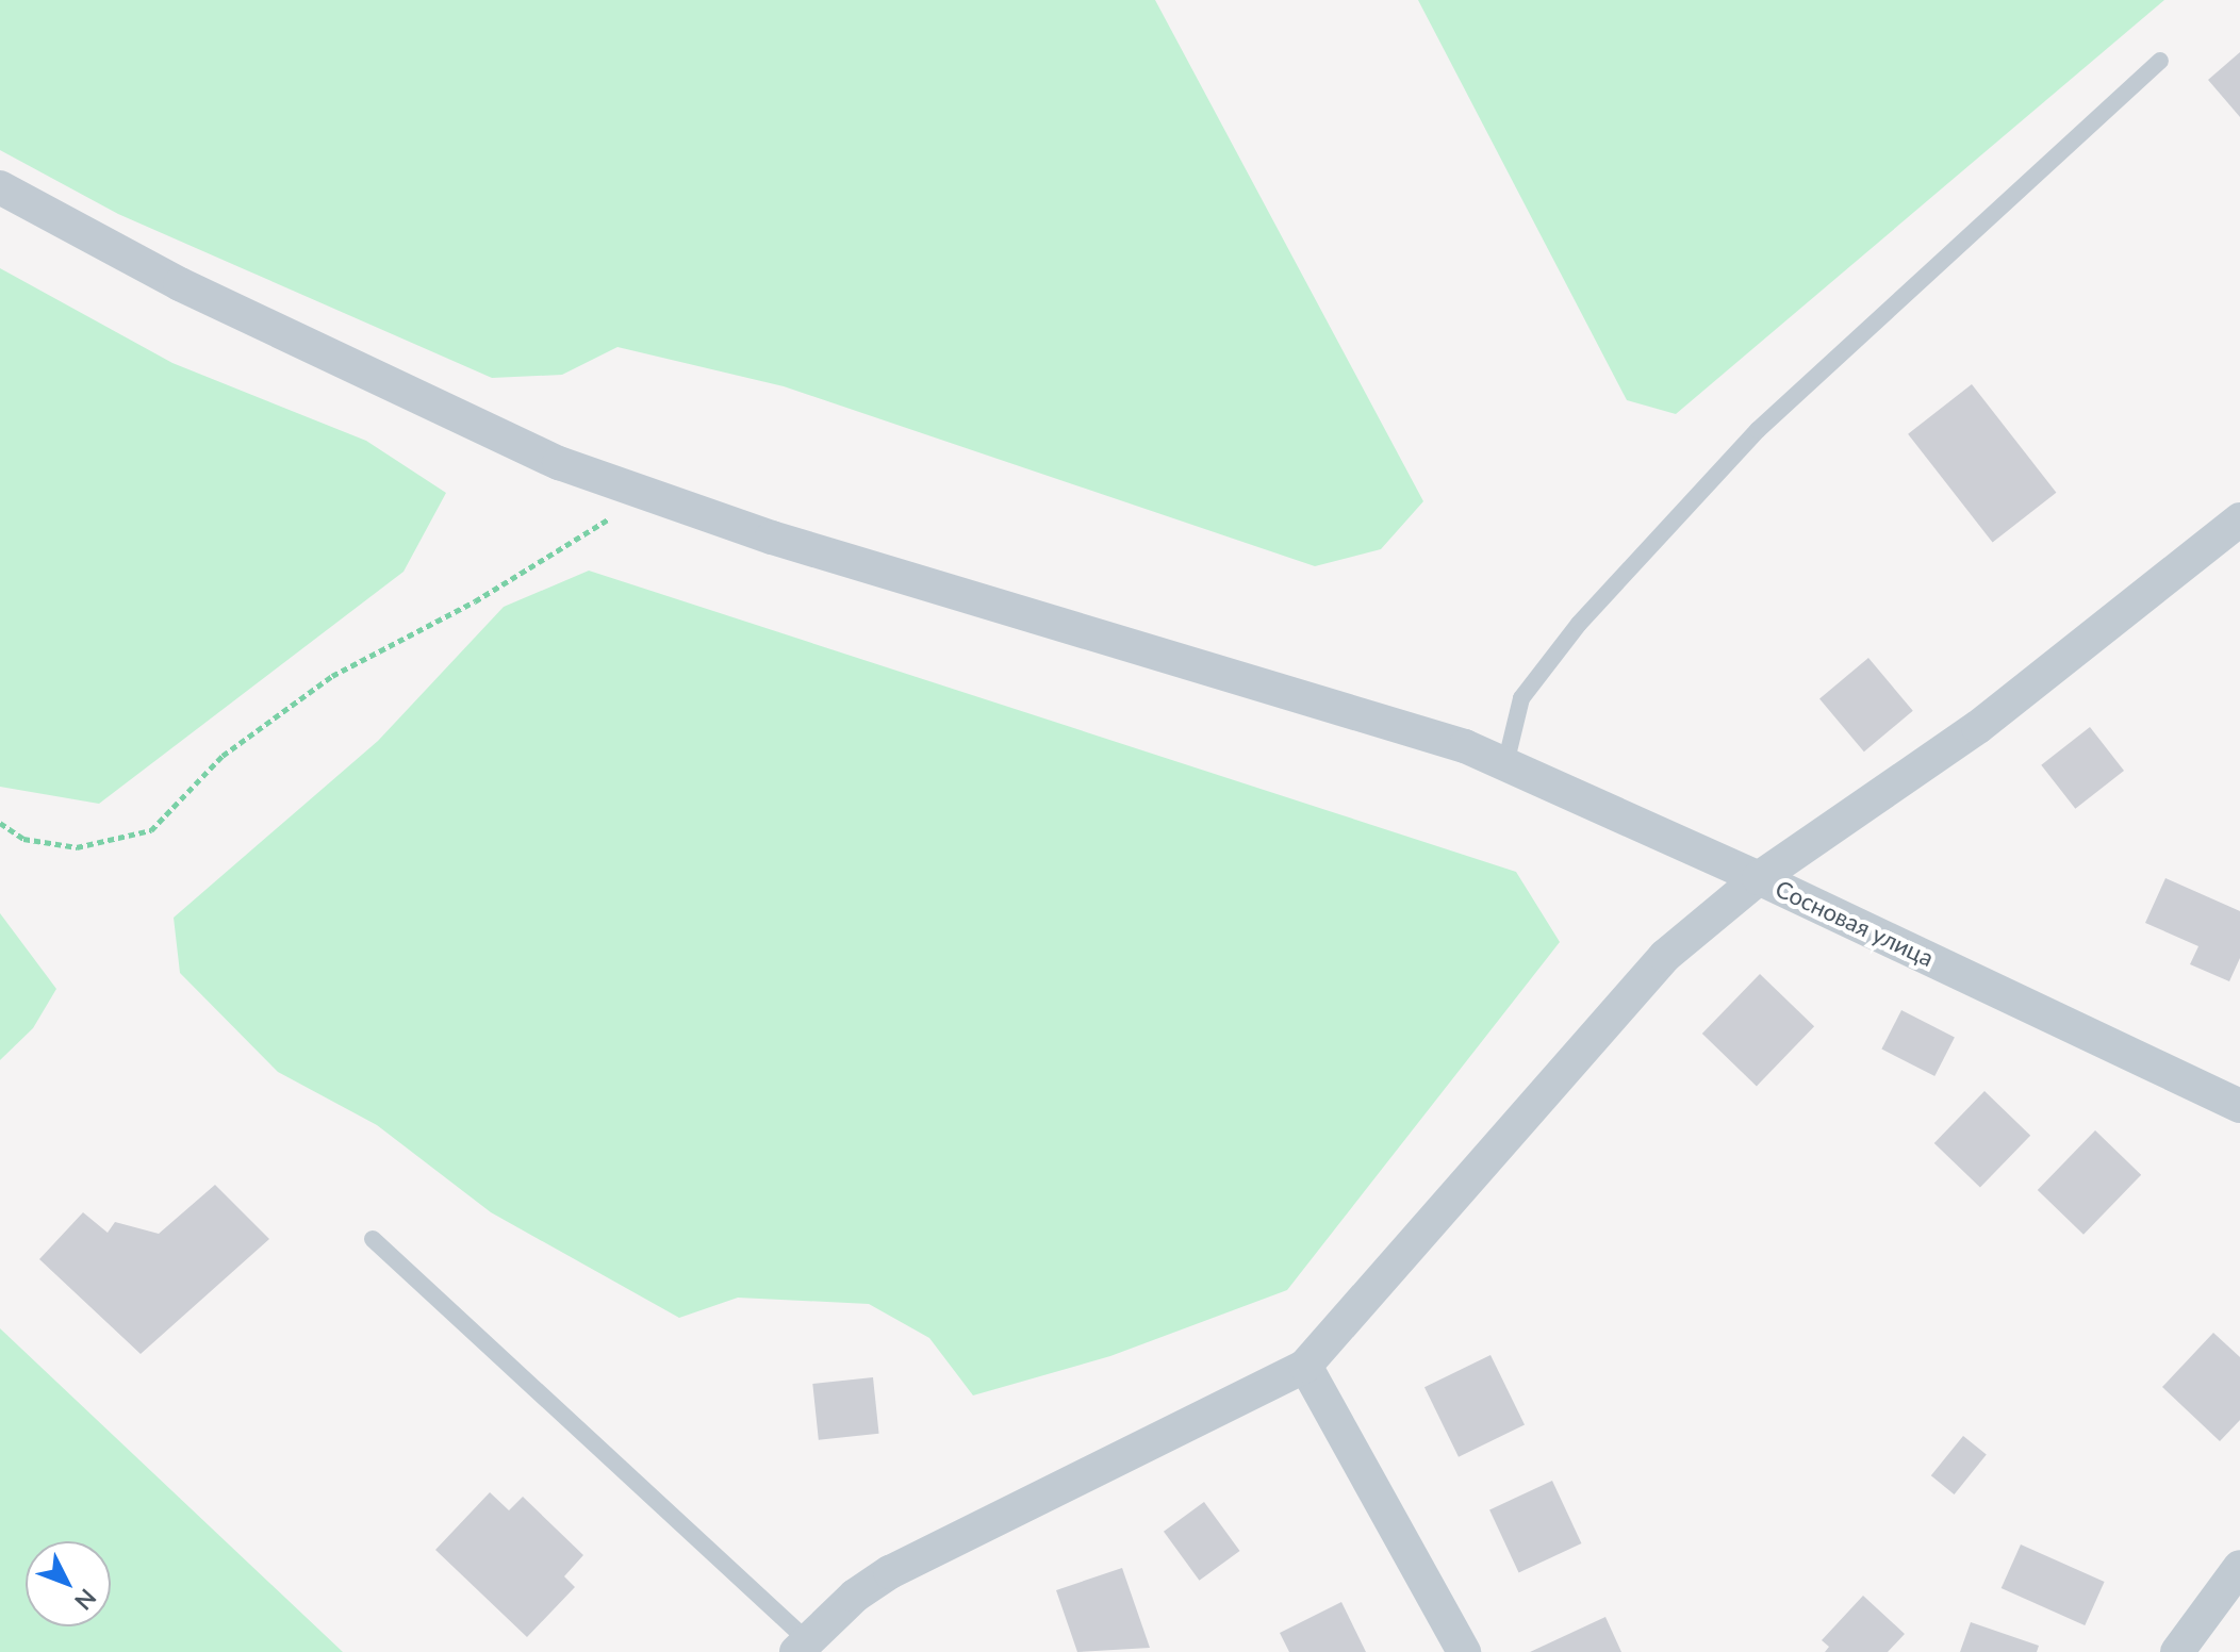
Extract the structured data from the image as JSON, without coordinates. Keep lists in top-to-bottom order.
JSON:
{
  "streets": {
    "street": ["Сосновая улица"]
  },
  "north": "bottom right"
}
